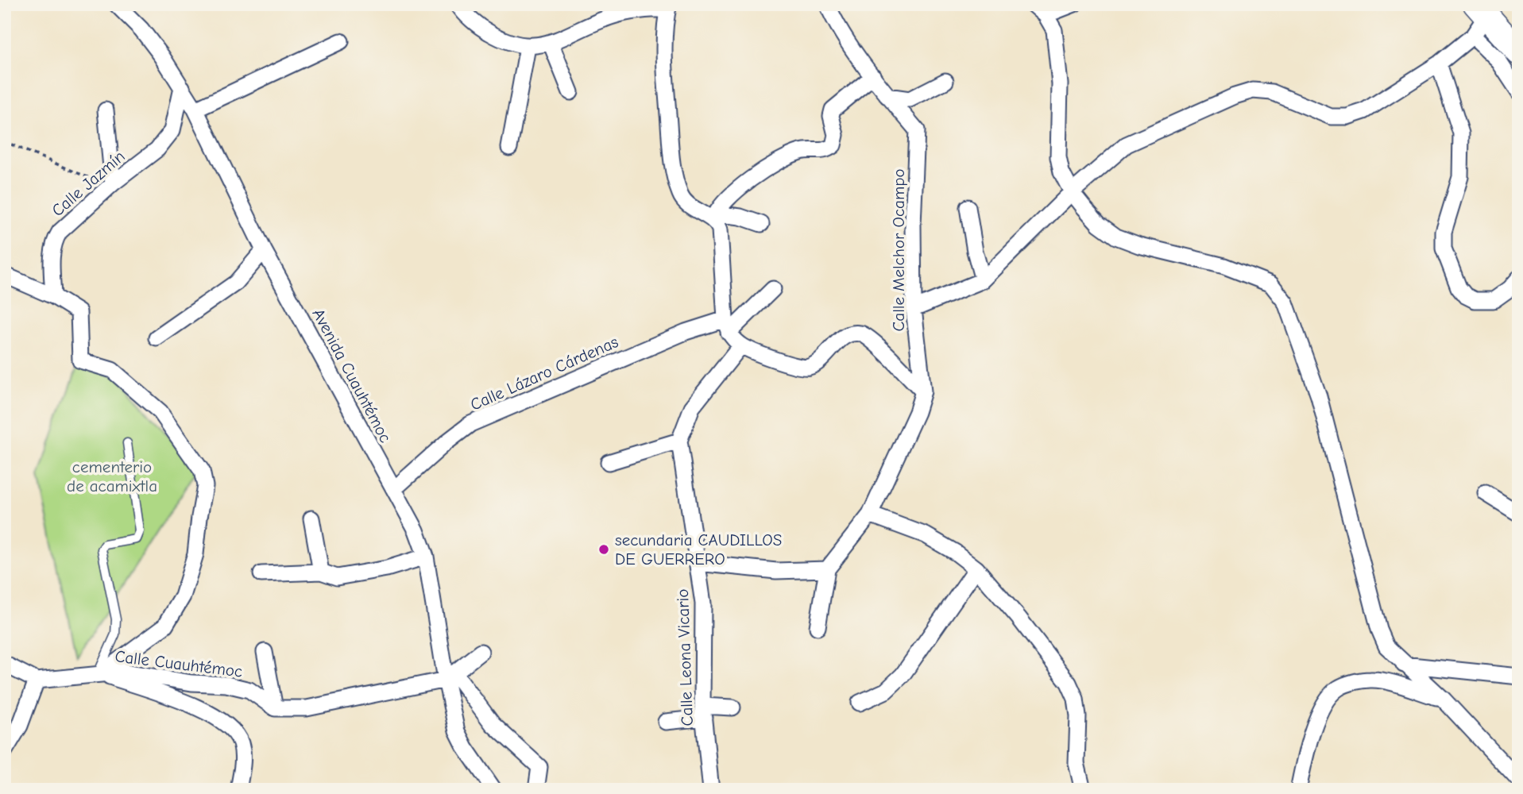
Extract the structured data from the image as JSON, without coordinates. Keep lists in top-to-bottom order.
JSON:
{
  "streets": {
    "street": [
      "Calle Jazmín",
      "Calle Melchor Ocampo",
      "Calle Lázaro Cárdenas",
      "Avenida Cuauhtémoc",
      "Calle Leona Vicario",
      "Calle Cuauhtémoc"
    ]
  },
  "crossings": [
    ["Calle Jazmín", "Avenida Cuauhtémoc"],
    ["Calle Lázaro Cárdenas", "Avenida Cuauhtémoc"]
  ],
  "parks": ["cementerio de acamixtla"],
  "places": ["secundaria CAUDILLOS DE GUERRERO"]
}
